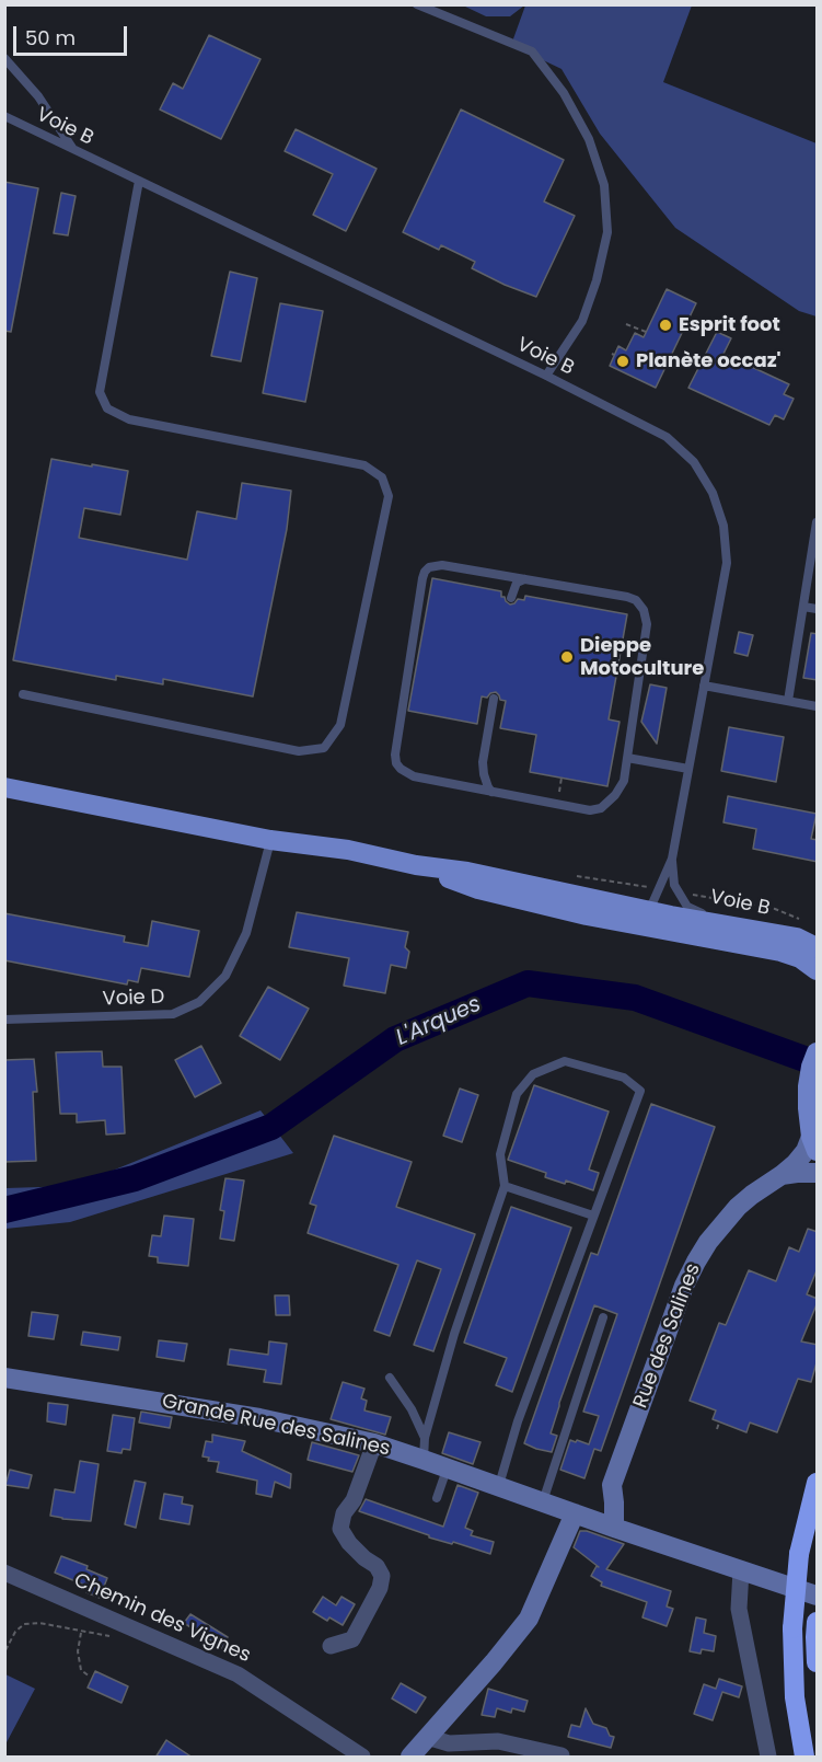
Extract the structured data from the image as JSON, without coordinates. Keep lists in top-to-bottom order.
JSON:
{
  "streets": {
    "main road": ["Rue des Salines", "Grande Rue des Salines"],
    "street": ["Chemin des Vignes"],
    "lane": ["Voie B", "Voie D"]
  },
  "crossings": [
    ["Rue des Salines", "Grande Rue des Salines"]
  ],
  "water": ["L'Arques"],
  "places": ["Esprit foot", "Planète occaz'", "Dieppe Motoculture"],
  "scale_bar": "50 m"
}
